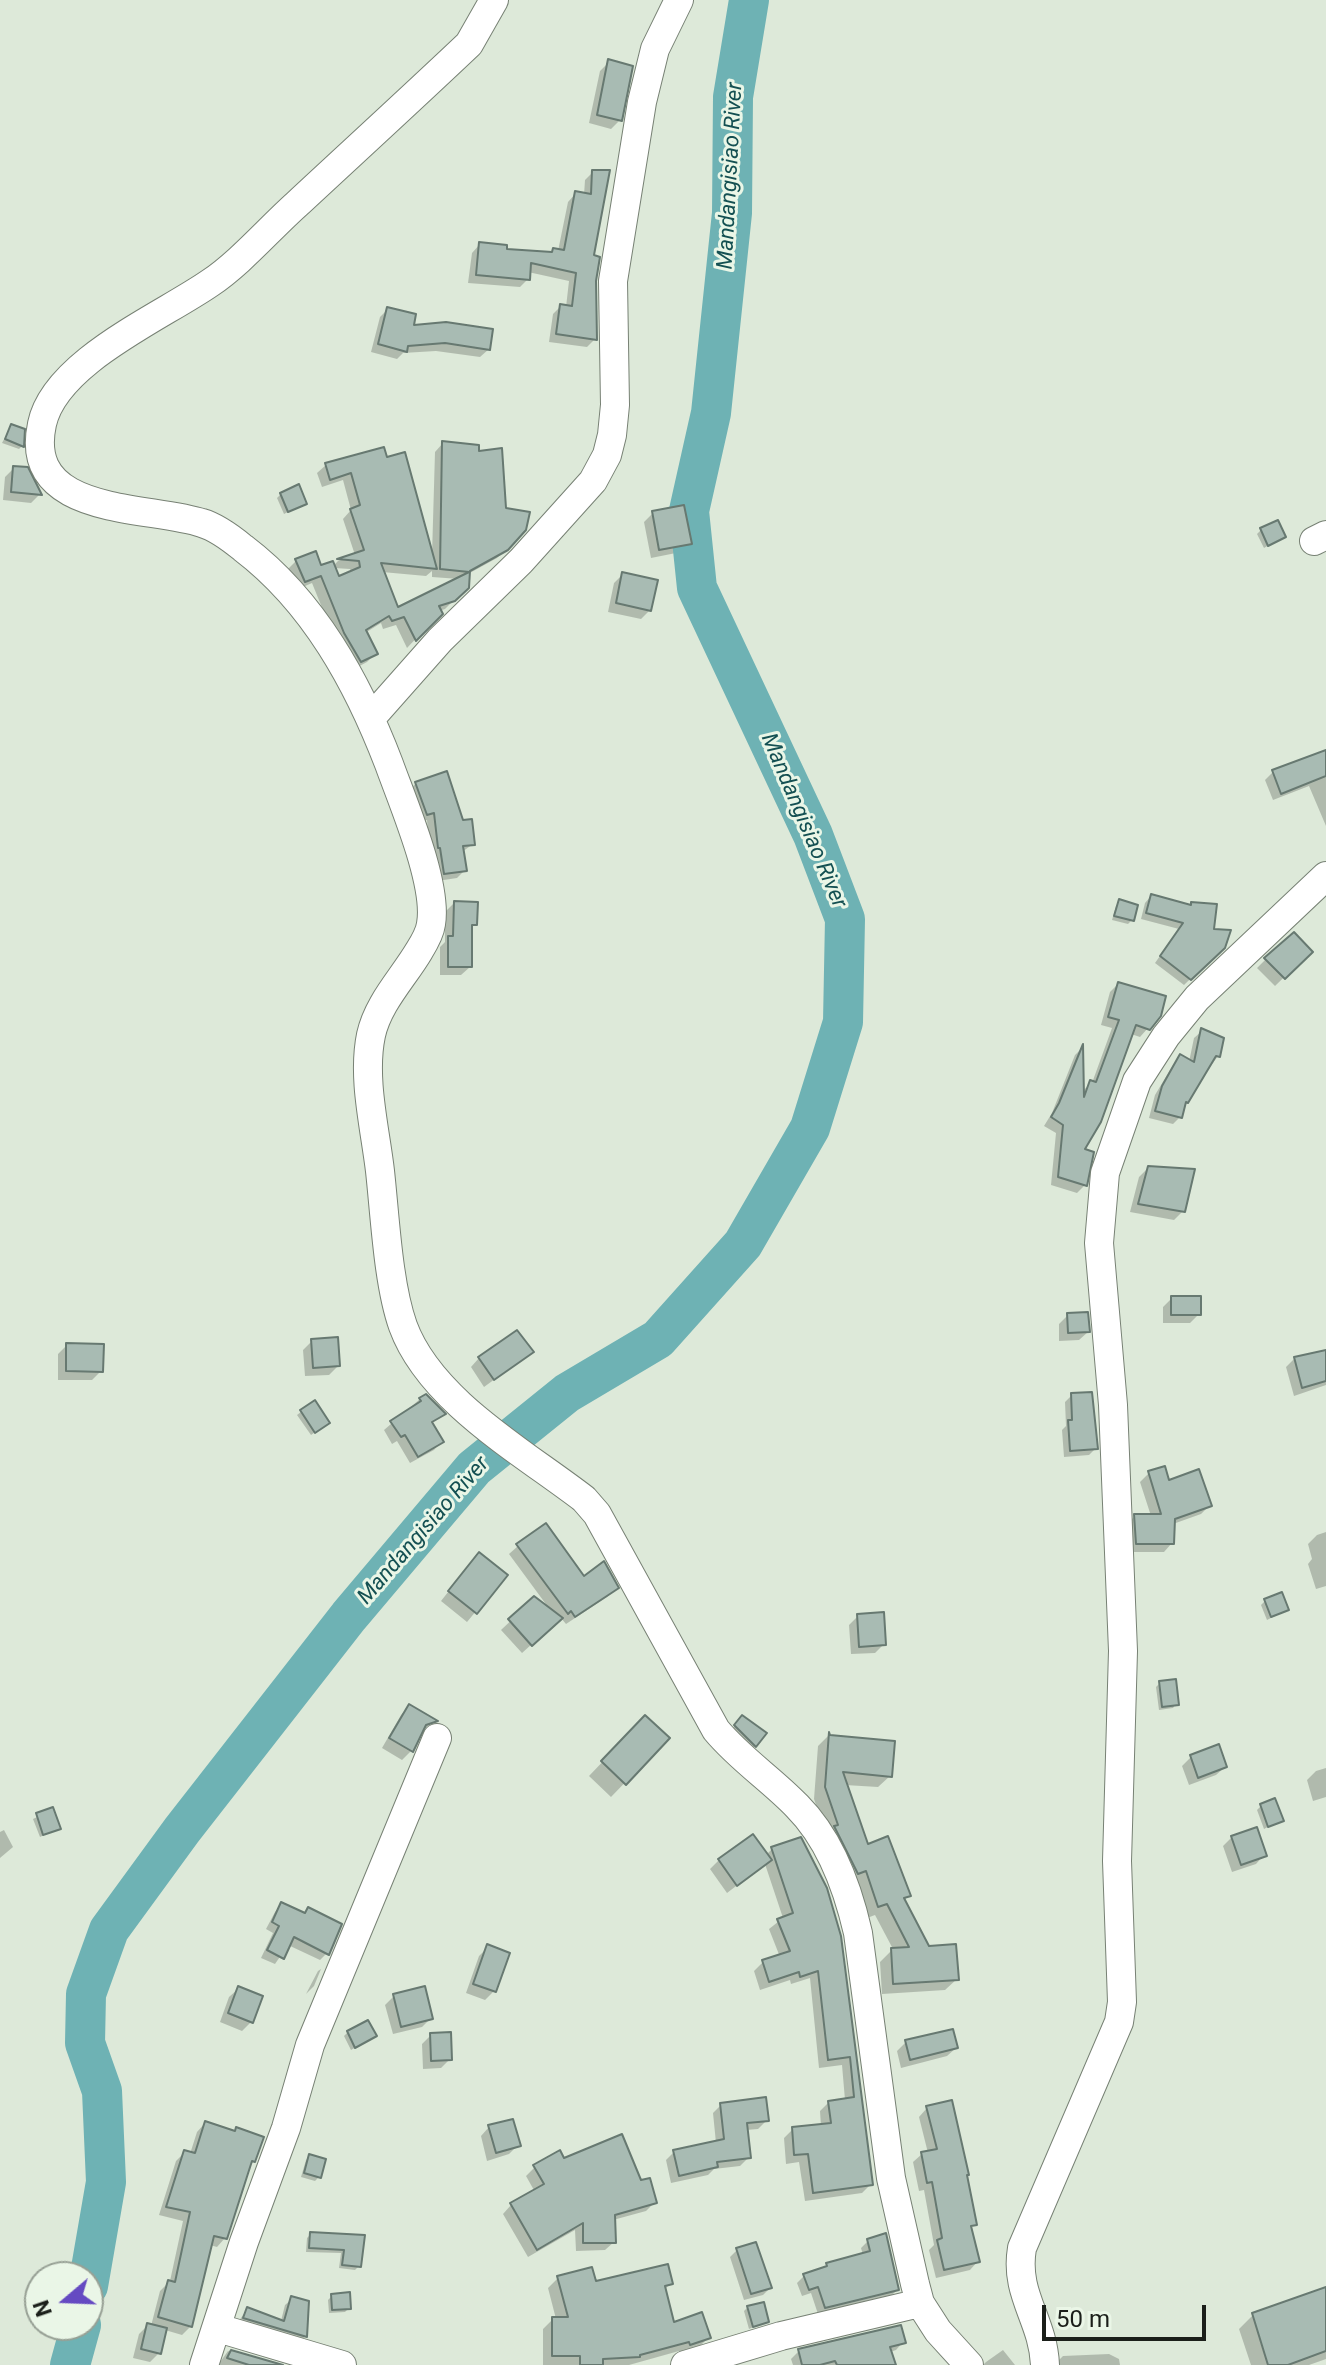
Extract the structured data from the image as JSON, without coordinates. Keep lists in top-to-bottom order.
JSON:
{
  "water": ["Mandangisiao River"],
  "scale_bar": "50 m",
  "north": "left"
}
